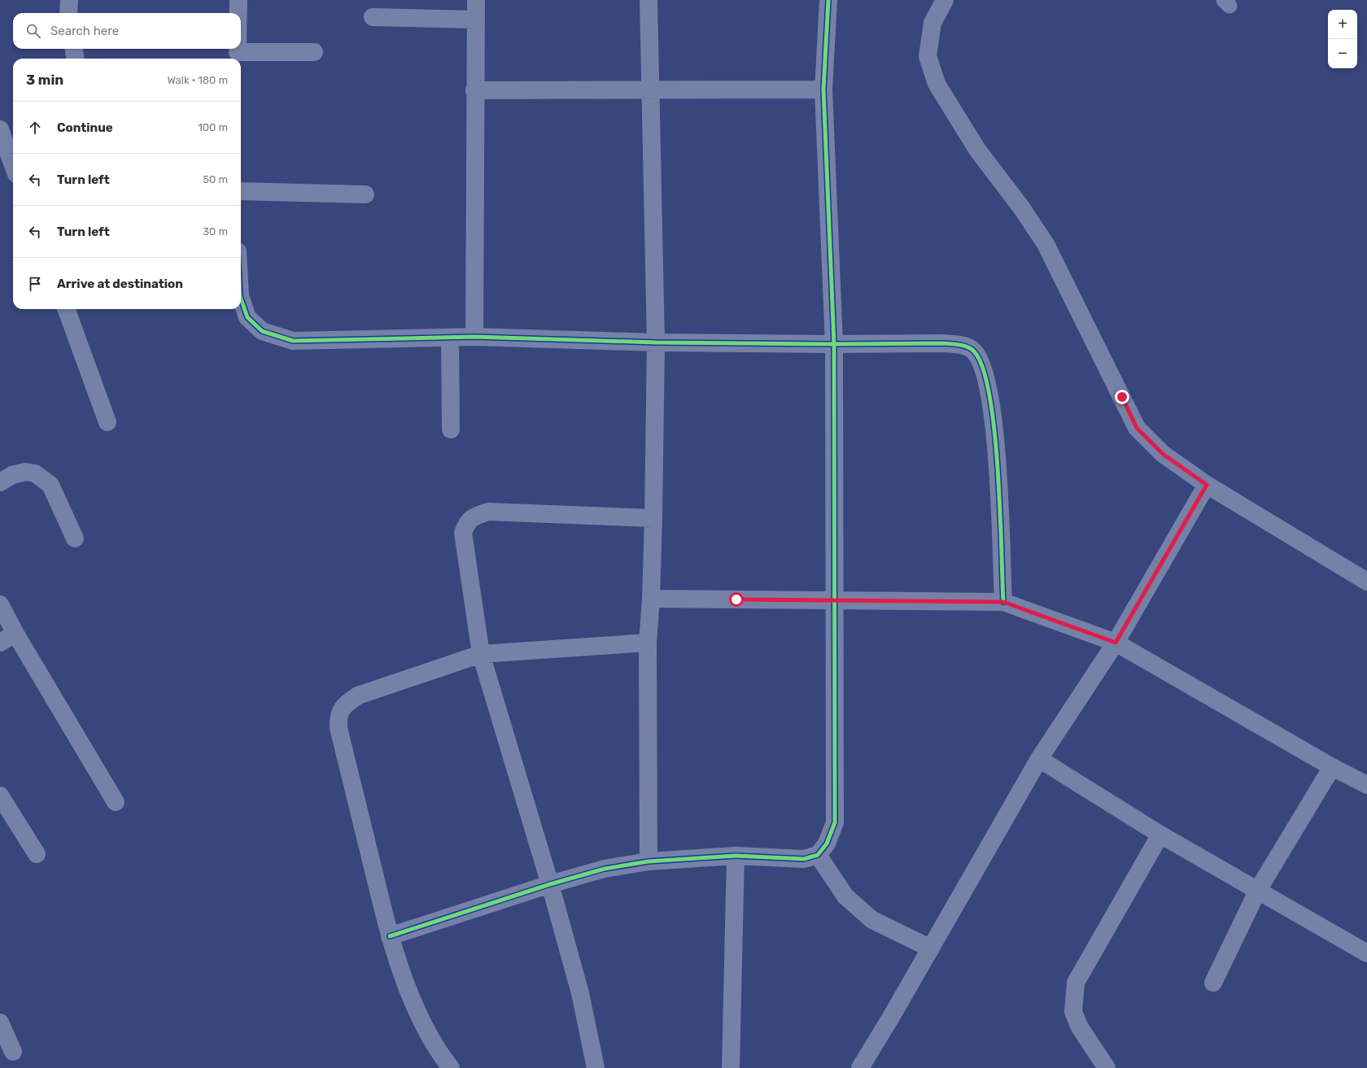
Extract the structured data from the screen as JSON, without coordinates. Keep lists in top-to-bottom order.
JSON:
{
  "page": {
    "map_buttons": ["+", "−"],
    "search": "Search here",
    "heading": ["3 min", "Walk · 180 m"],
    "list": [
      ["Continue", "100 m"],
      ["Turn left", "50 m"],
      ["Turn left", "30 m"],
      "Arrive at destination"
    ]
  }
}
